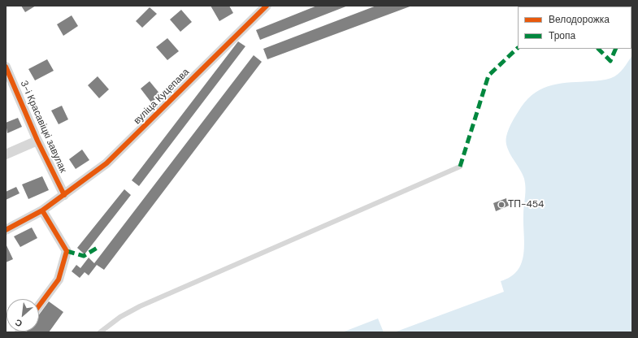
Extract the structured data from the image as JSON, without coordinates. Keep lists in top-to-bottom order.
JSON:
{
  "streets": {
    "street": ["вуліца Куцепава", "3-і Красавіцкі завулак"]
  },
  "crossings": [
    ["вуліца Куцепава", "3-і Красавіцкі завулак"]
  ],
  "places": ["ТП-454"],
  "legend": ["Велодорожка", "Тропа"],
  "north": "bottom left"
}
